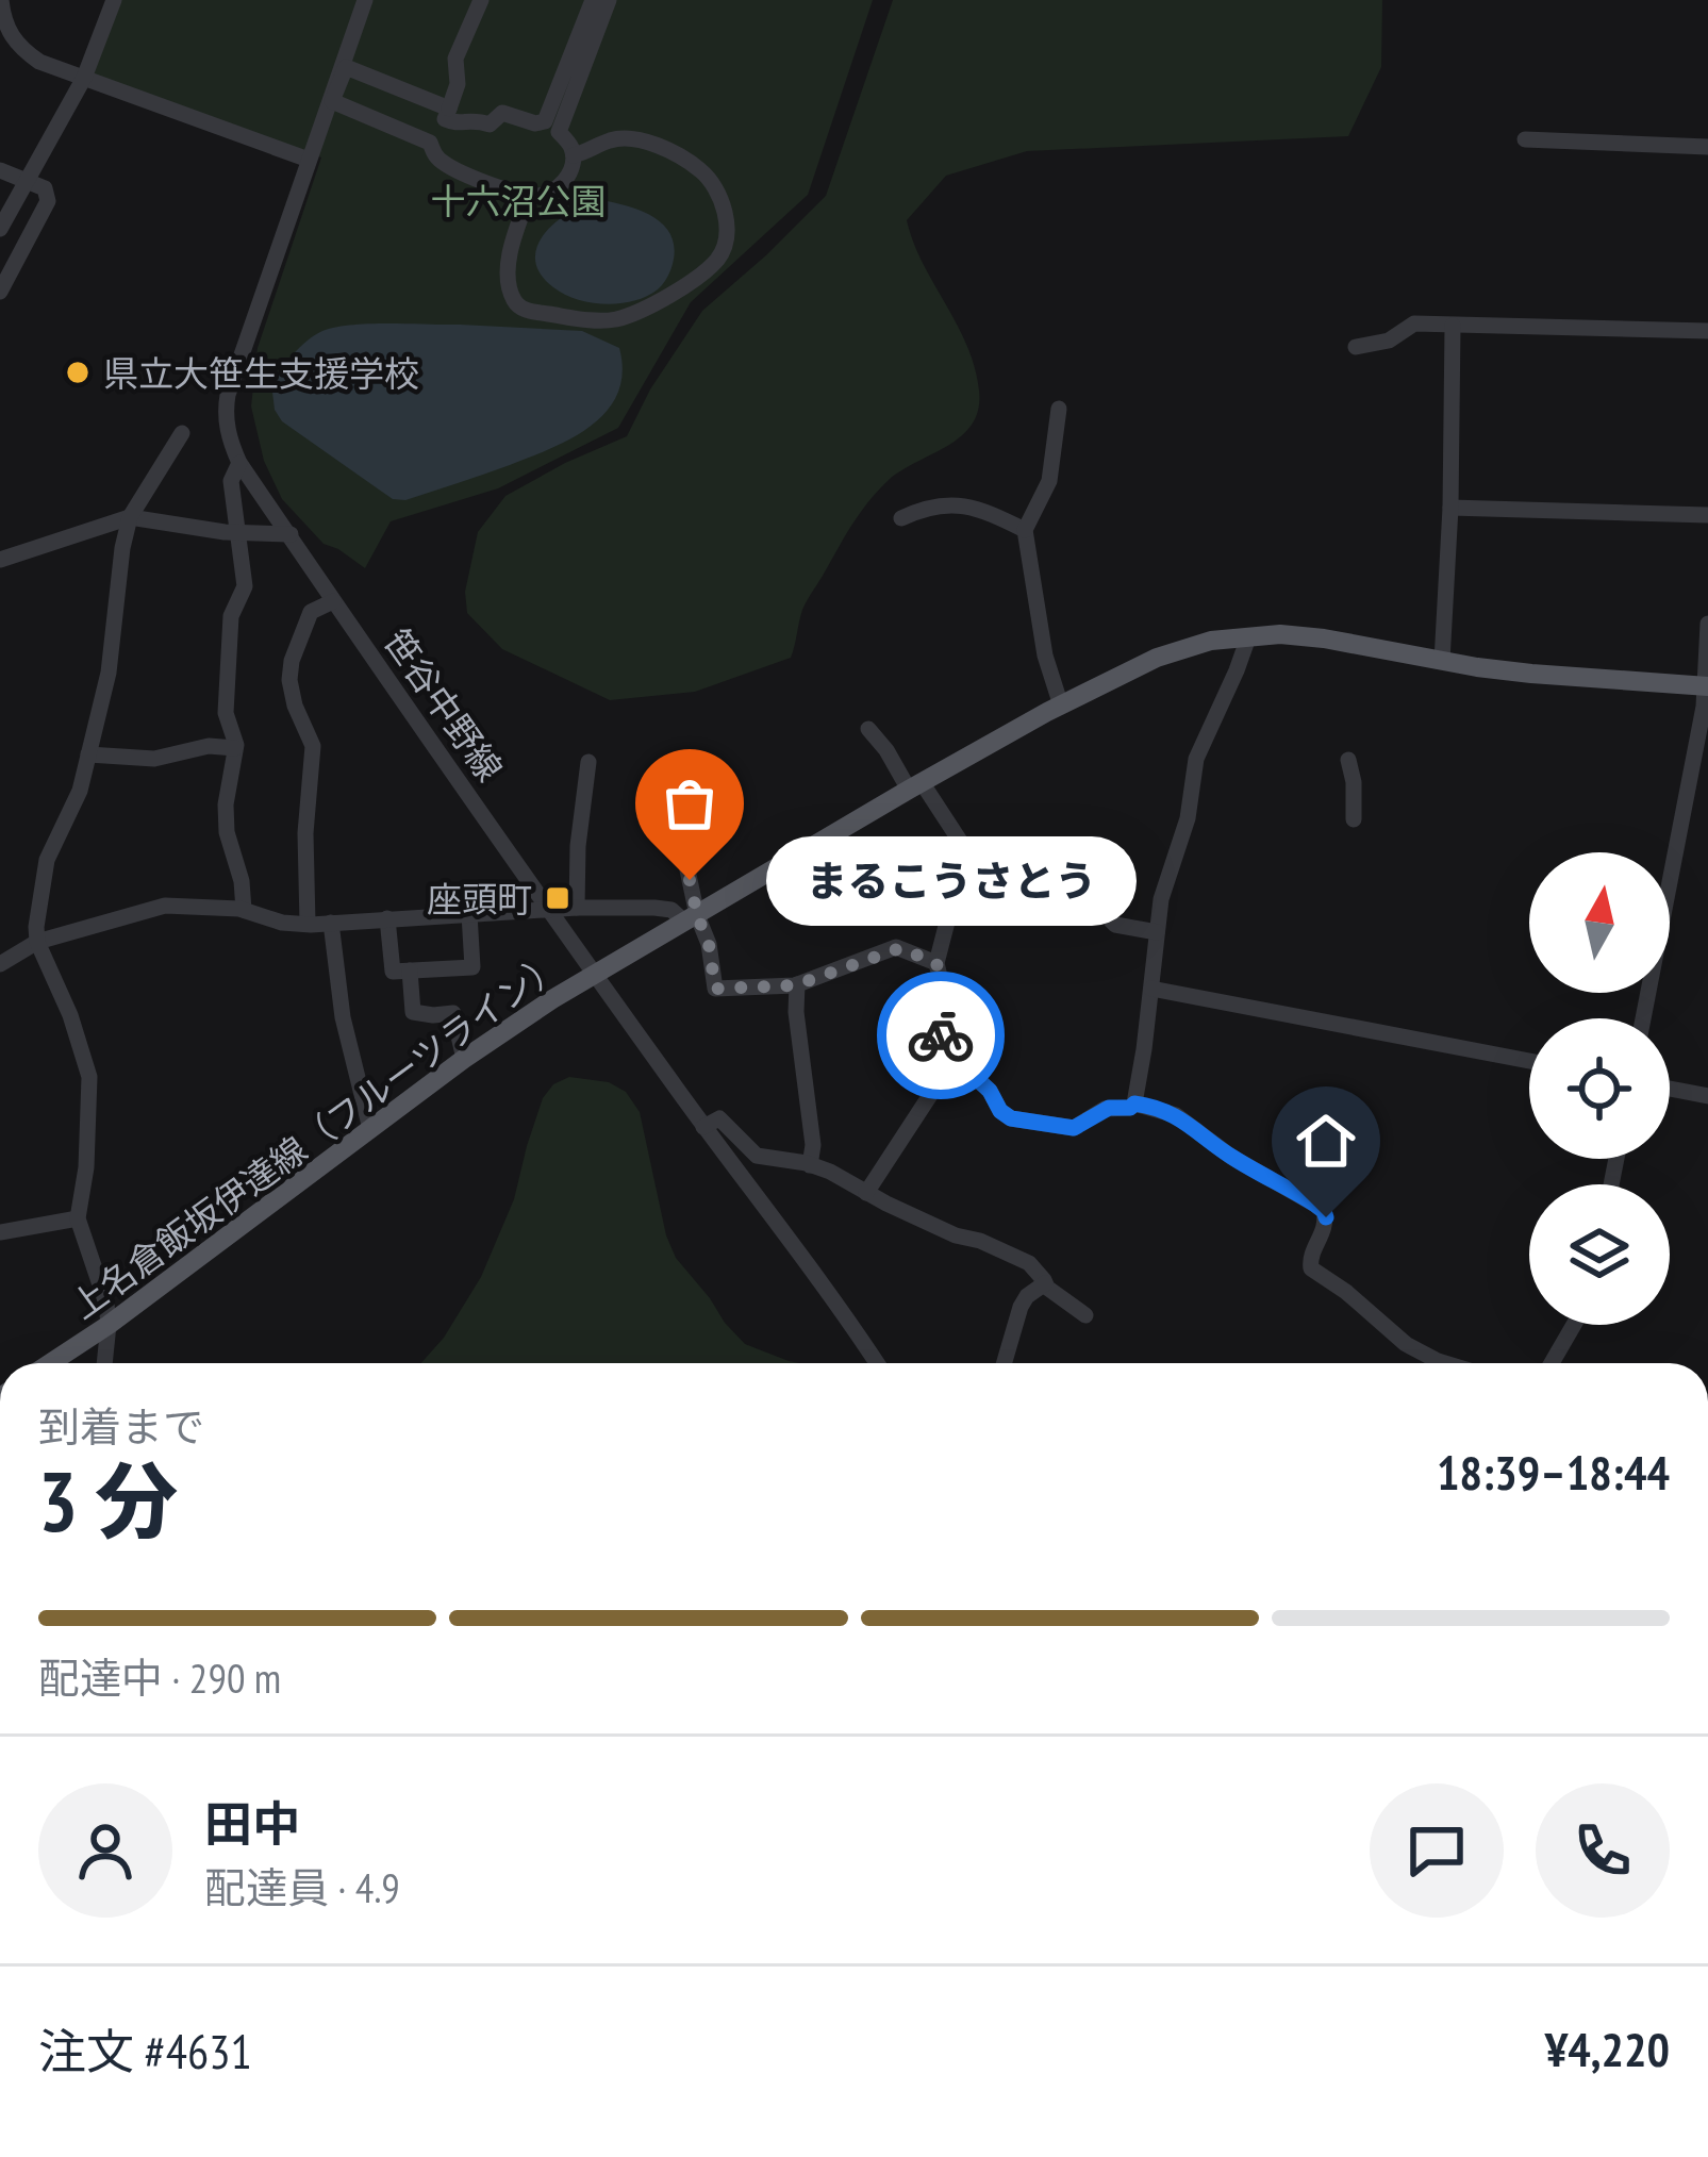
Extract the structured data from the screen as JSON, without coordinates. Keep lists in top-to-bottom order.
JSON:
{
  "streets": {
    "main road": ["上名倉飯坂伊達線（フルーツライン）"],
    "street": ["笹谷中野線"]
  },
  "crossings": [
    ["笹谷中野線", "上名倉飯坂伊達線（フルーツライン）"]
  ],
  "parks": ["十六沼公園"],
  "places": {
    "other": ["県立大笹生支援学校", "まるこうさとう"],
    "transit": ["座頭町"]
  },
  "north": "top",
  "page": {
    "bubble": "まるこうさとう",
    "heading": ["3 分", "到着まで", "18:39–18:44"],
    "panel": [
      "田中",
      "配達員 · 4.9",
      "注文 #4631",
      "¥4,220"
    ],
    "bar": "配達中 · 290 m"
  }
}
